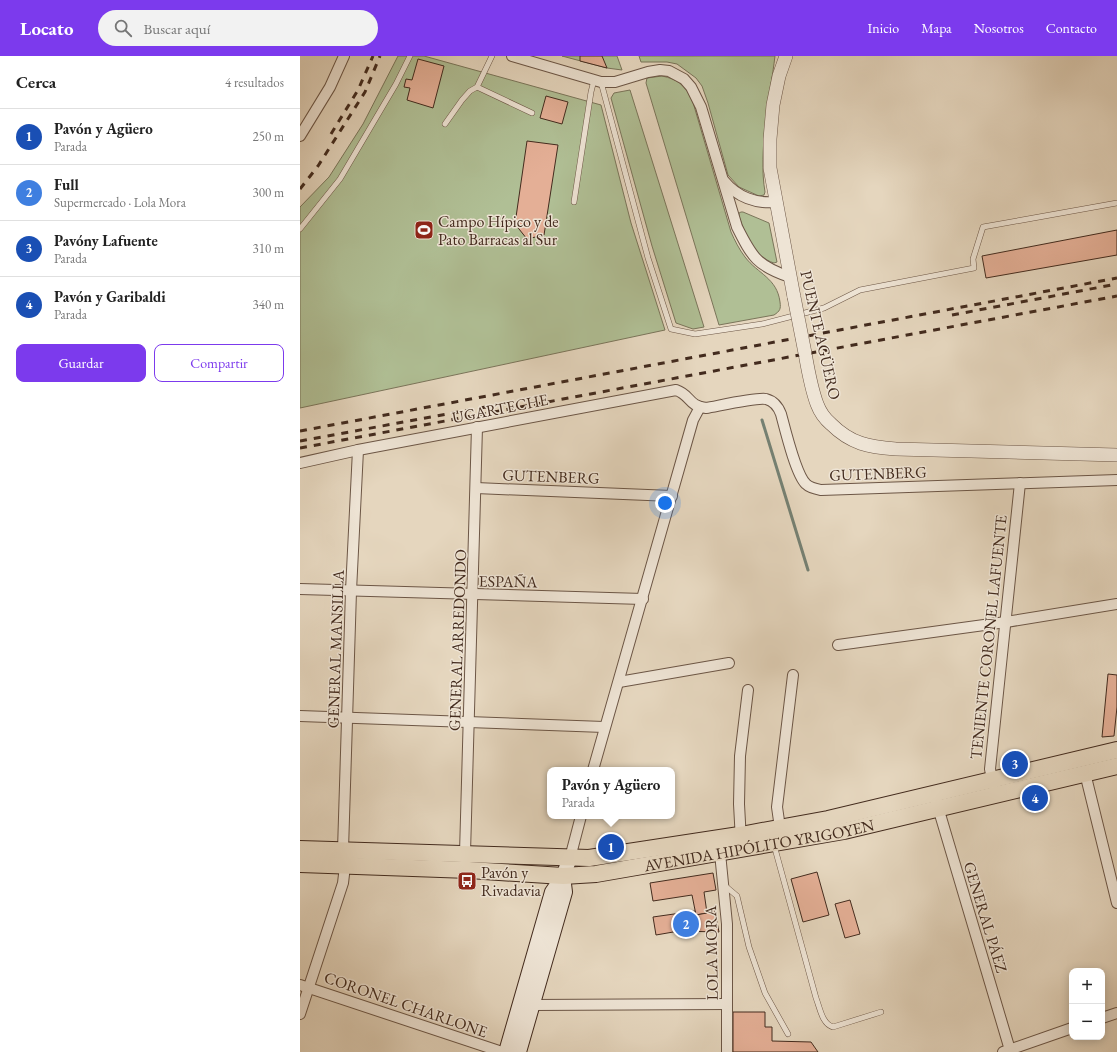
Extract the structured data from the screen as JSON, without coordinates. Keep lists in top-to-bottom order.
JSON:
{
  "streets": {
    "main road": ["AVENIDA HIPÓLITO YRIGOYEN"],
    "street": [
      "PUENTE AGÜERO",
      "UGARTECHE",
      "GUTENBERG",
      "ESPAÑA",
      "TENIENTE CORONEL LAFUENTE",
      "GENERAL ARREDONDO",
      "GENERAL MANSILLA",
      "GENERAL PÁEZ",
      "LOLA MORA",
      "CORONEL CHARLONE"
    ]
  },
  "crossings": [
    ["UGARTECHE", "GUTENBERG"],
    ["UGARTECHE", "GENERAL ARREDONDO"],
    ["UGARTECHE", "GENERAL MANSILLA"],
    ["GUTENBERG", "TENIENTE CORONEL LAFUENTE"],
    ["GUTENBERG", "GENERAL ARREDONDO"],
    ["ESPAÑA", "GENERAL ARREDONDO"],
    ["ESPAÑA", "GENERAL MANSILLA"],
    ["TENIENTE CORONEL LAFUENTE", "AVENIDA HIPÓLITO YRIGOYEN"],
    ["GENERAL ARREDONDO", "AVENIDA HIPÓLITO YRIGOYEN"],
    ["GENERAL MANSILLA", "AVENIDA HIPÓLITO YRIGOYEN"],
    ["AVENIDA HIPÓLITO YRIGOYEN", "GENERAL PÁEZ"],
    ["AVENIDA HIPÓLITO YRIGOYEN", "LOLA MORA"]
  ],
  "places": {
    "sports": ["Campo Hípico y de Pato Barracas al Sur"],
    "bus stop": ["Pavón y Rivadavia"]
  },
  "page": {
    "header": "Locato",
    "search": "Buscar aquí",
    "nav": [
      "Inicio",
      "Mapa",
      "Nosotros",
      "Contacto"
    ],
    "heading": ["Cerca", "4 resultados"],
    "list": [
      {
        "mark": "1",
        "name": "Pavón y Agüero",
        "note": "Parada",
        "value": "250 m"
      },
      {
        "mark": "2",
        "name": "Full",
        "note": "Supermercado · Lola Mora",
        "value": "300 m"
      },
      {
        "mark": "3",
        "name": "Pavóny Lafuente",
        "note": "Parada",
        "value": "310 m"
      },
      {
        "mark": "4",
        "name": "Pavón y Garibaldi",
        "note": "Parada",
        "value": "340 m"
      }
    ],
    "buttons": ["Guardar", "Compartir"],
    "pins": [
      "3",
      "4",
      "1",
      "2"
    ],
    "popup": ["Pavón y Agüero", "Parada"],
    "map_buttons": ["+", "−"]
  }
}
